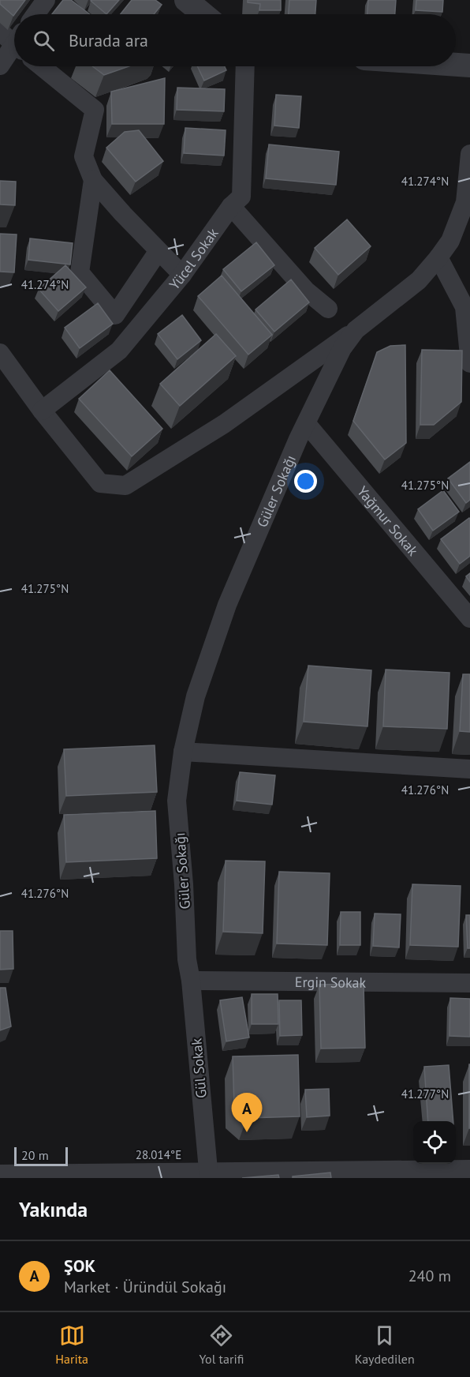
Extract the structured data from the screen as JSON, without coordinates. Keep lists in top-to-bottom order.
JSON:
{
  "streets": {
    "street": [
      "Yücel Sokak",
      "Güler Sokağı",
      "Yağmur Sokak",
      "Ergin Sokak",
      "Gül Sokak"
    ]
  },
  "crossings": [
    ["Güler Sokağı", "Yağmur Sokak"],
    ["Güler Sokağı", "Gül Sokak"],
    ["Ergin Sokak", "Gül Sokak"]
  ],
  "scale_bar": "20 m",
  "page": {
    "search": "Burada ara",
    "pins": "A",
    "scale": "20 m",
    "heading": "Yakında",
    "list": [
      {
        "mark": "A",
        "name": "ŞOK",
        "note": "Market · Üründül Sokağı",
        "value": "240 m"
      }
    ],
    "nav": ["Harita", "Yol tarifi", "Kaydedilen"]
  },
  "coordinates": [
    "41.274°N",
    "41.275°N",
    "41.276°N",
    "41.277°N",
    "28.014°E"
  ]
}
